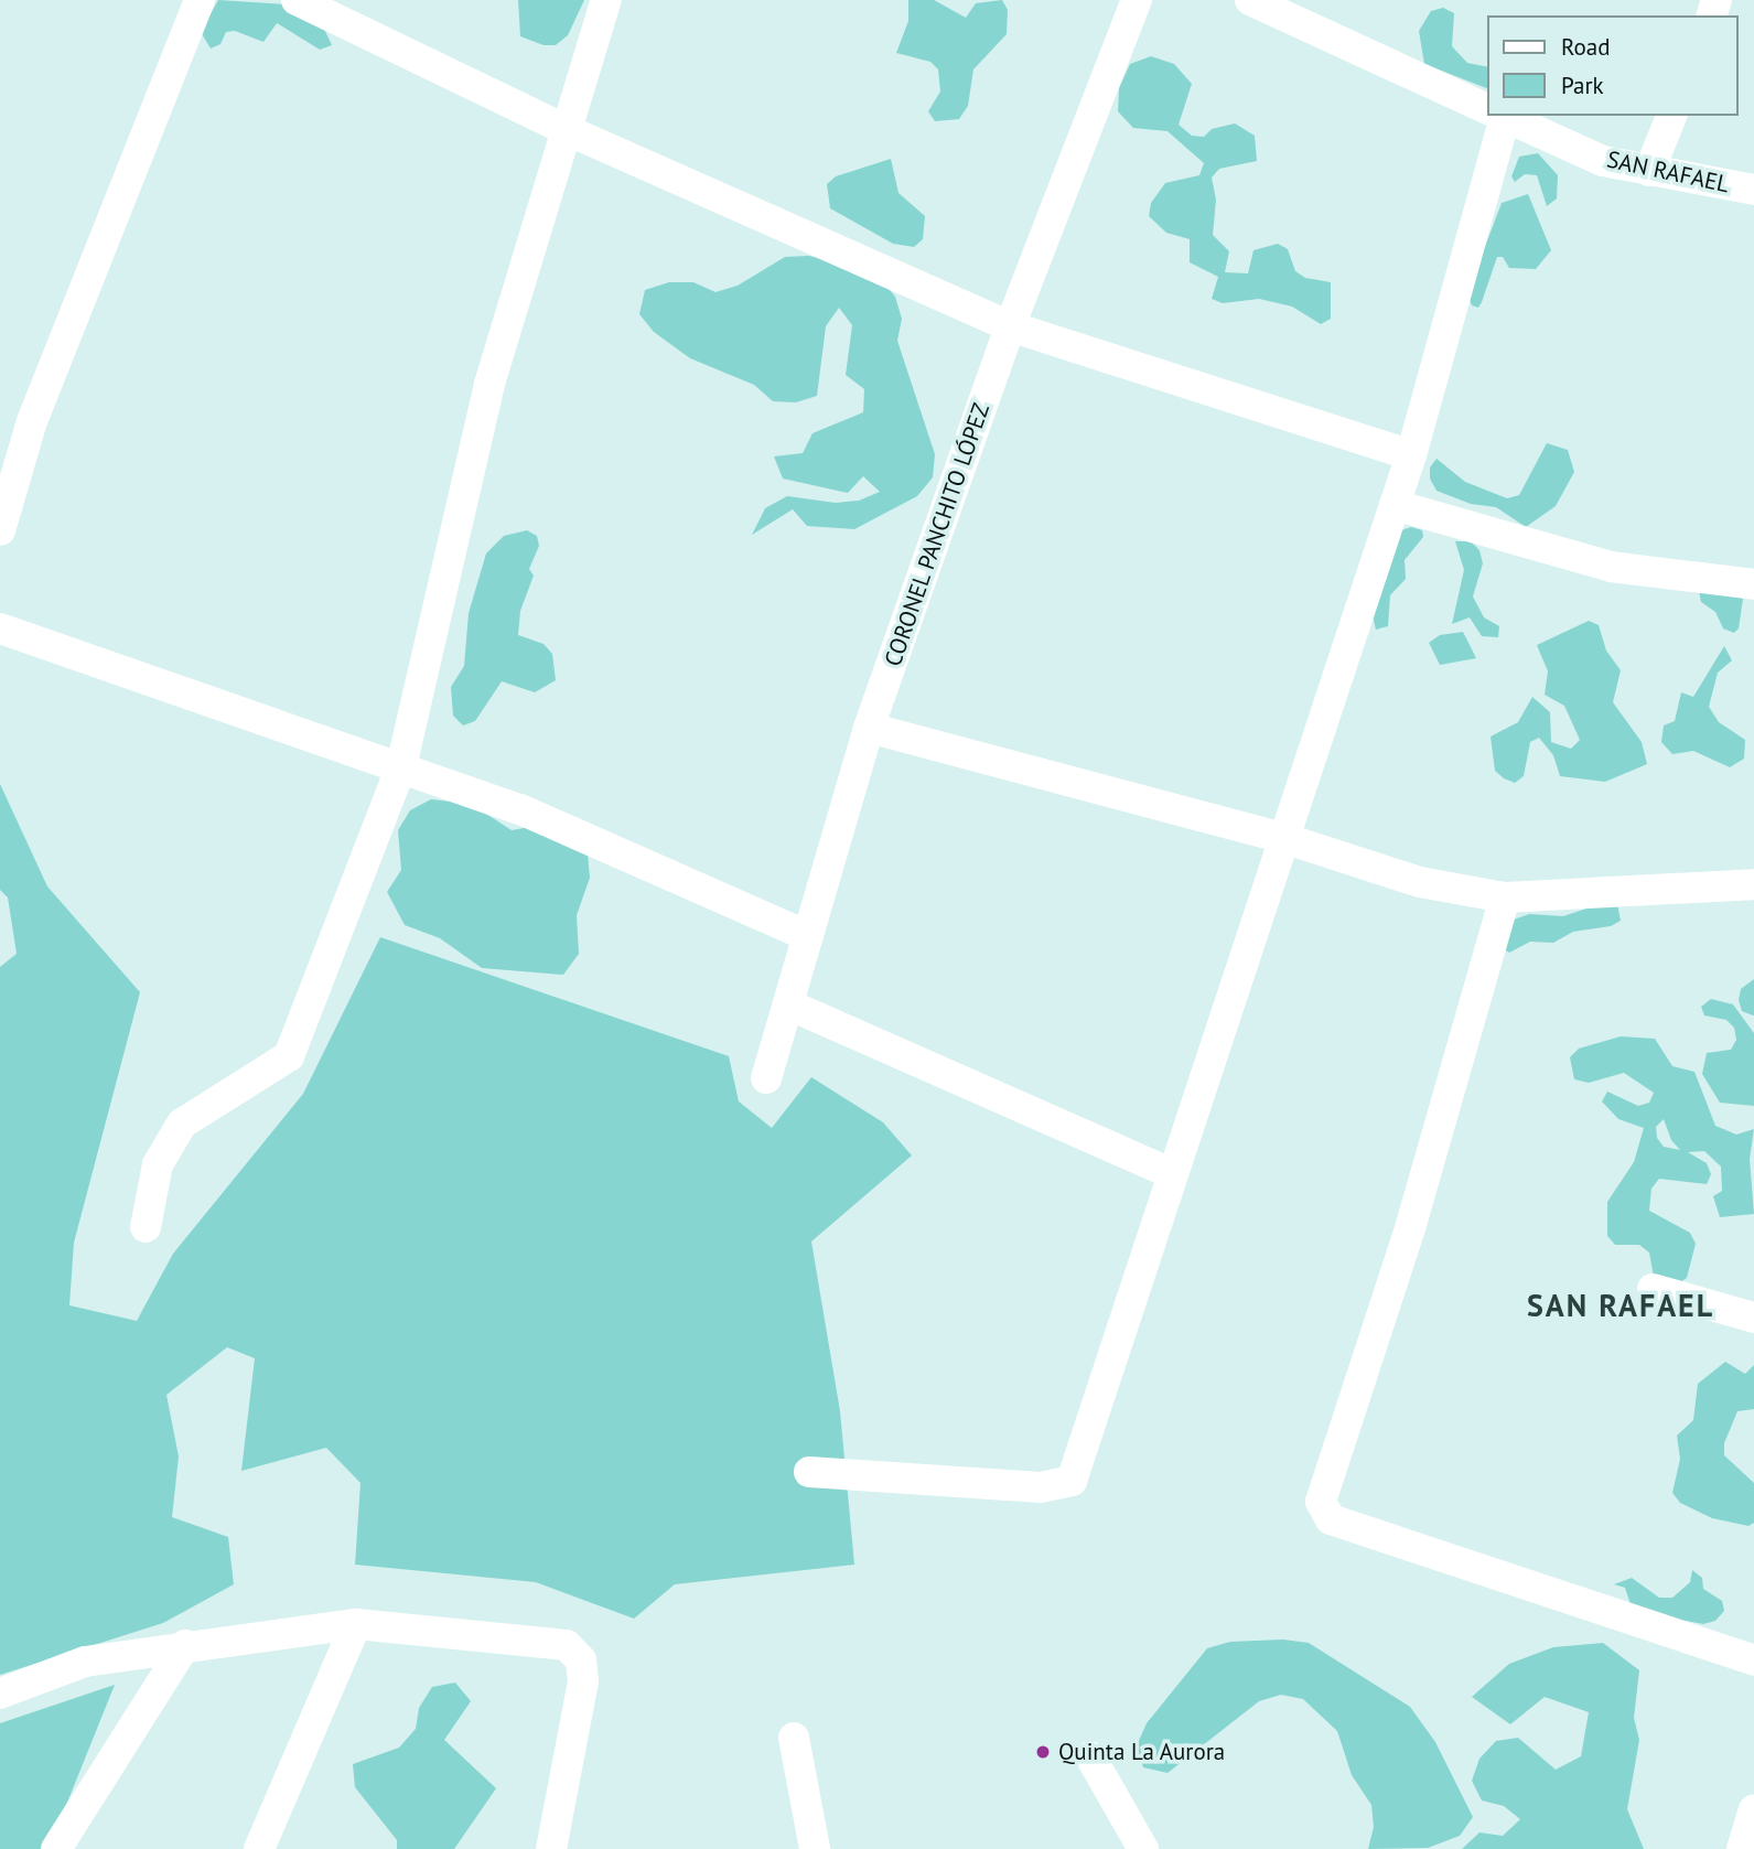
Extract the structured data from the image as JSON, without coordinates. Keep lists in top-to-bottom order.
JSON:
{
  "streets": {
    "street": ["SAN RAFAEL", "CORONEL PANCHITO LÓPEZ"]
  },
  "districts": ["SAN RAFAEL"],
  "places": ["Quinta La Aurora"],
  "legend": ["Road", "Park"]
}
